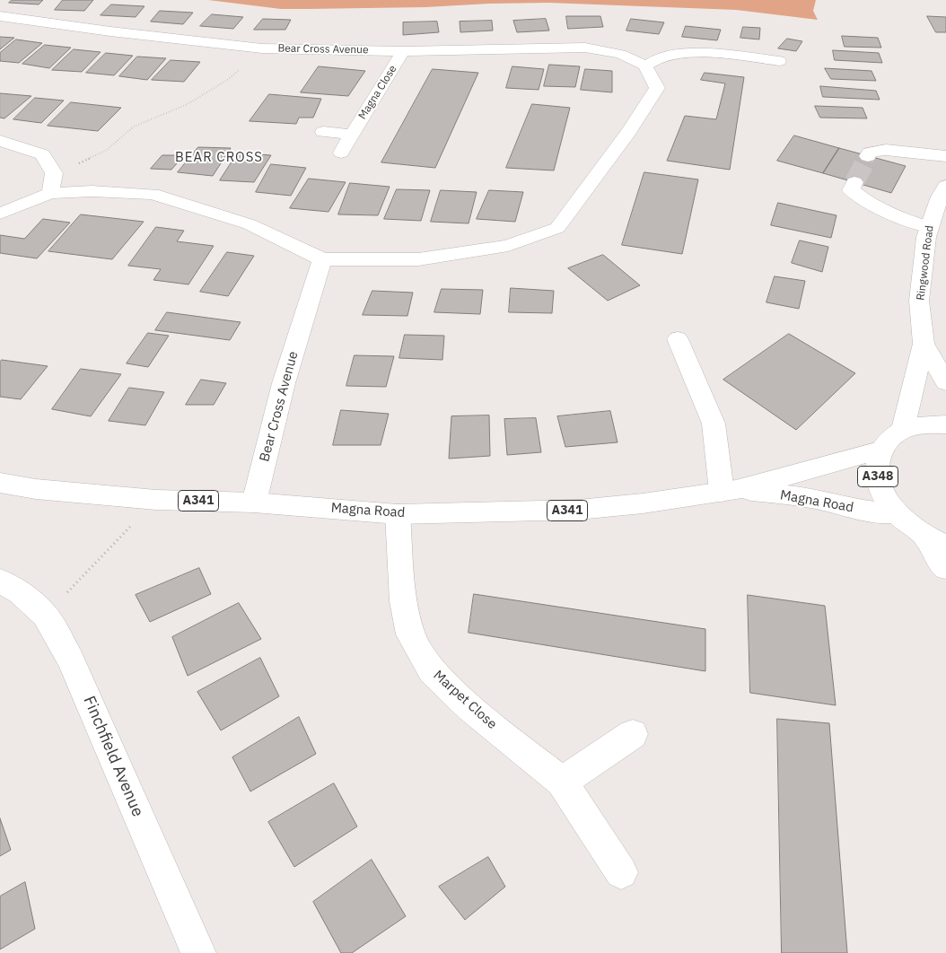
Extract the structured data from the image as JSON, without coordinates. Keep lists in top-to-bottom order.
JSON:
{
  "streets": {
    "main road": [
      "Bear Cross Avenue",
      "Magna Close",
      "Ringwood Road",
      "A348",
      "A341",
      "Magna Road",
      "Marpet Close",
      "Finchfield Avenue"
    ]
  },
  "crossings": [
    ["Bear Cross Avenue", "Magna Close"],
    ["Bear Cross Avenue", "Magna Road"],
    ["Ringwood Road", "A348"],
    ["A348", "Magna Road"],
    ["Magna Road", "Marpet Close"]
  ],
  "districts": ["BEAR CROSS"]
}
